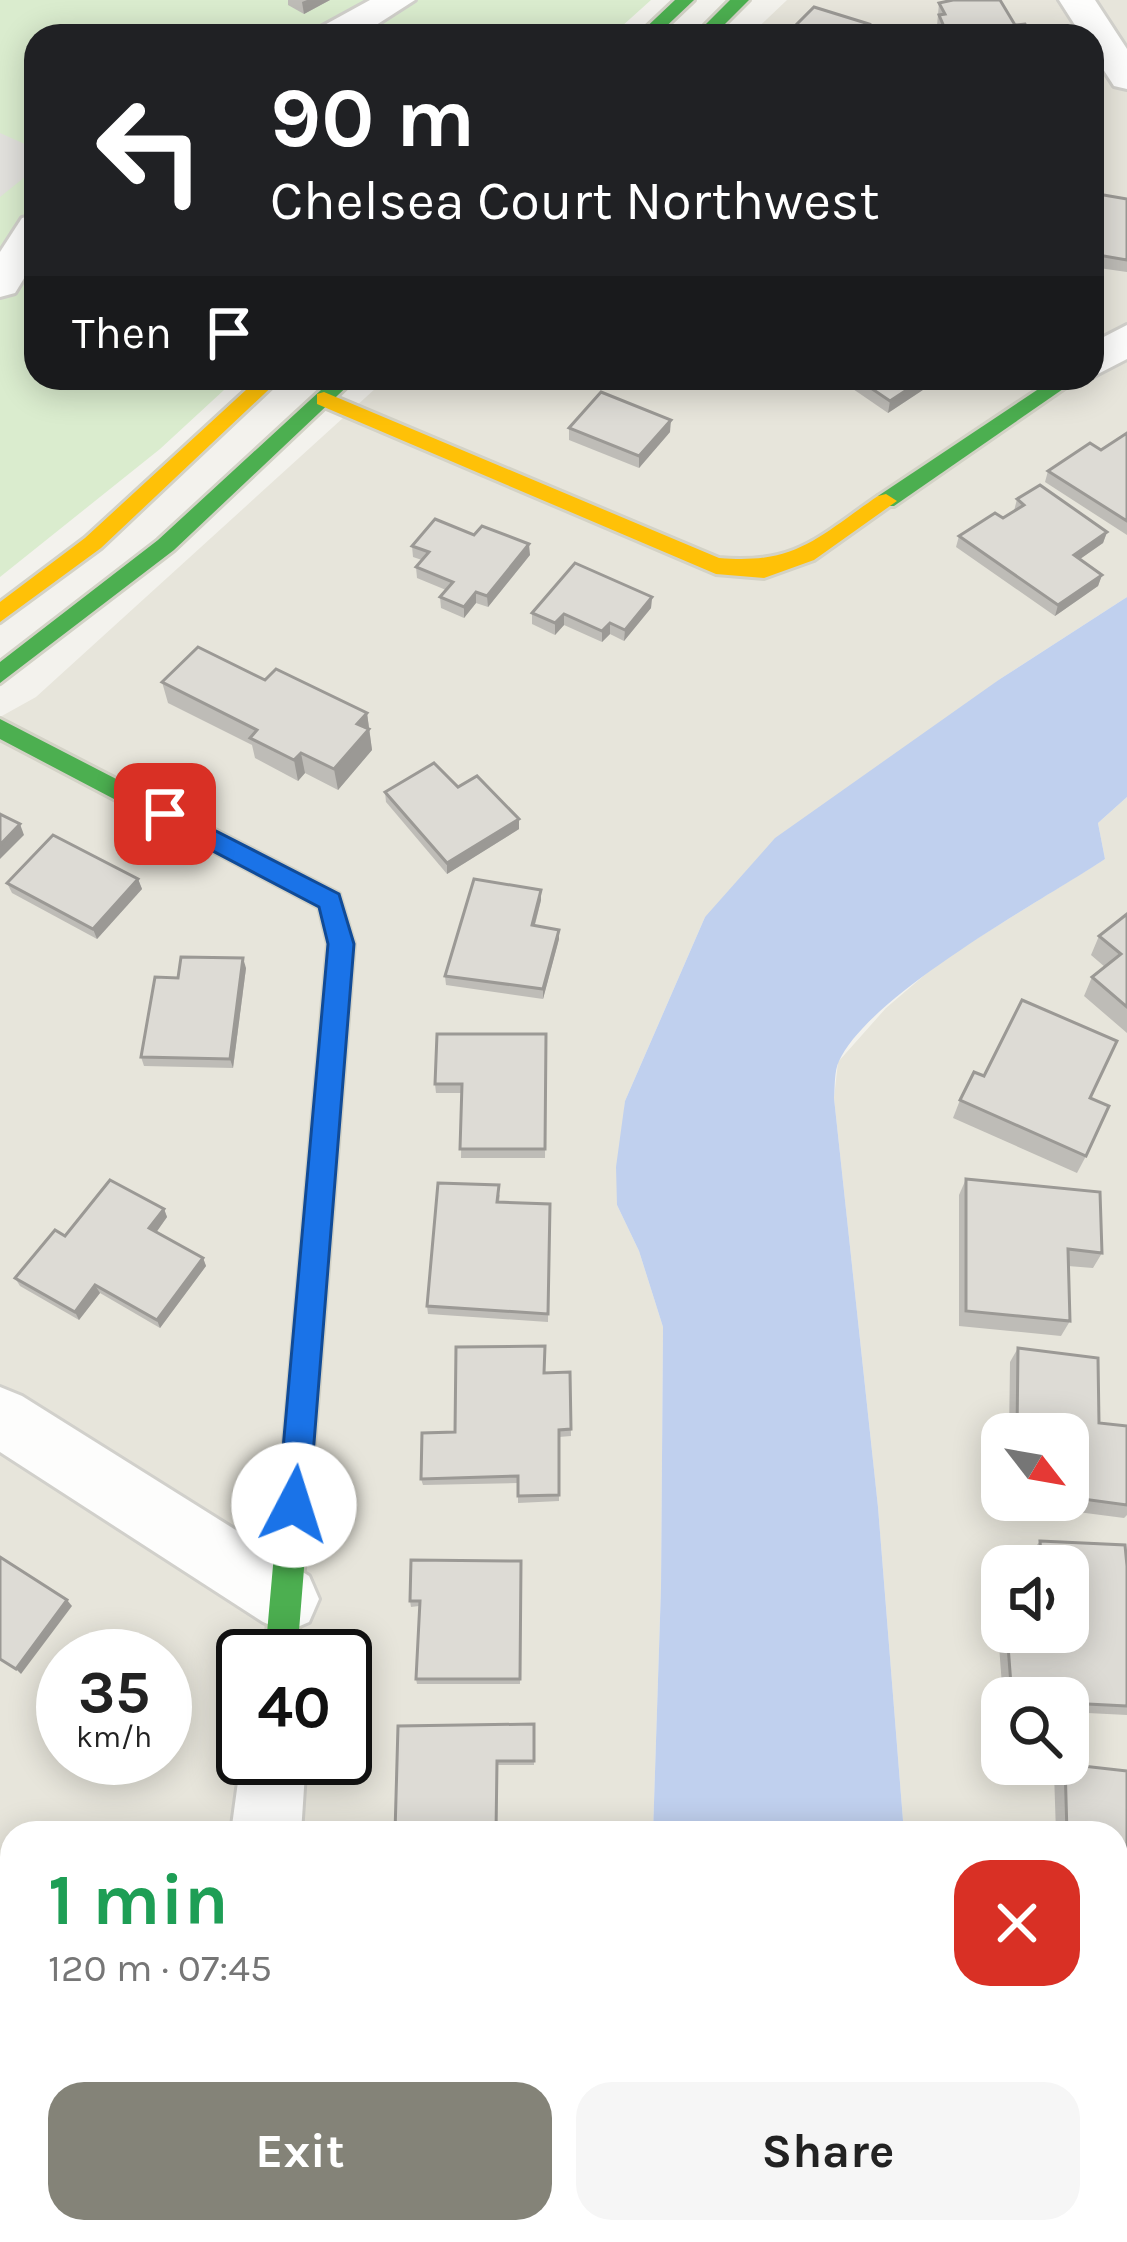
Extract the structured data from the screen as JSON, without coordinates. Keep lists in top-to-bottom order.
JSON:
{
  "north": "bottom right",
  "page": {
    "turn": ["90 m", "Chelsea Court Northwest"],
    "then": "Then",
    "speed": "35 km/h",
    "limit": "40",
    "heading": ["1 min", "120 m · 07:45"],
    "buttons": ["Exit", "Share"]
  }
}
